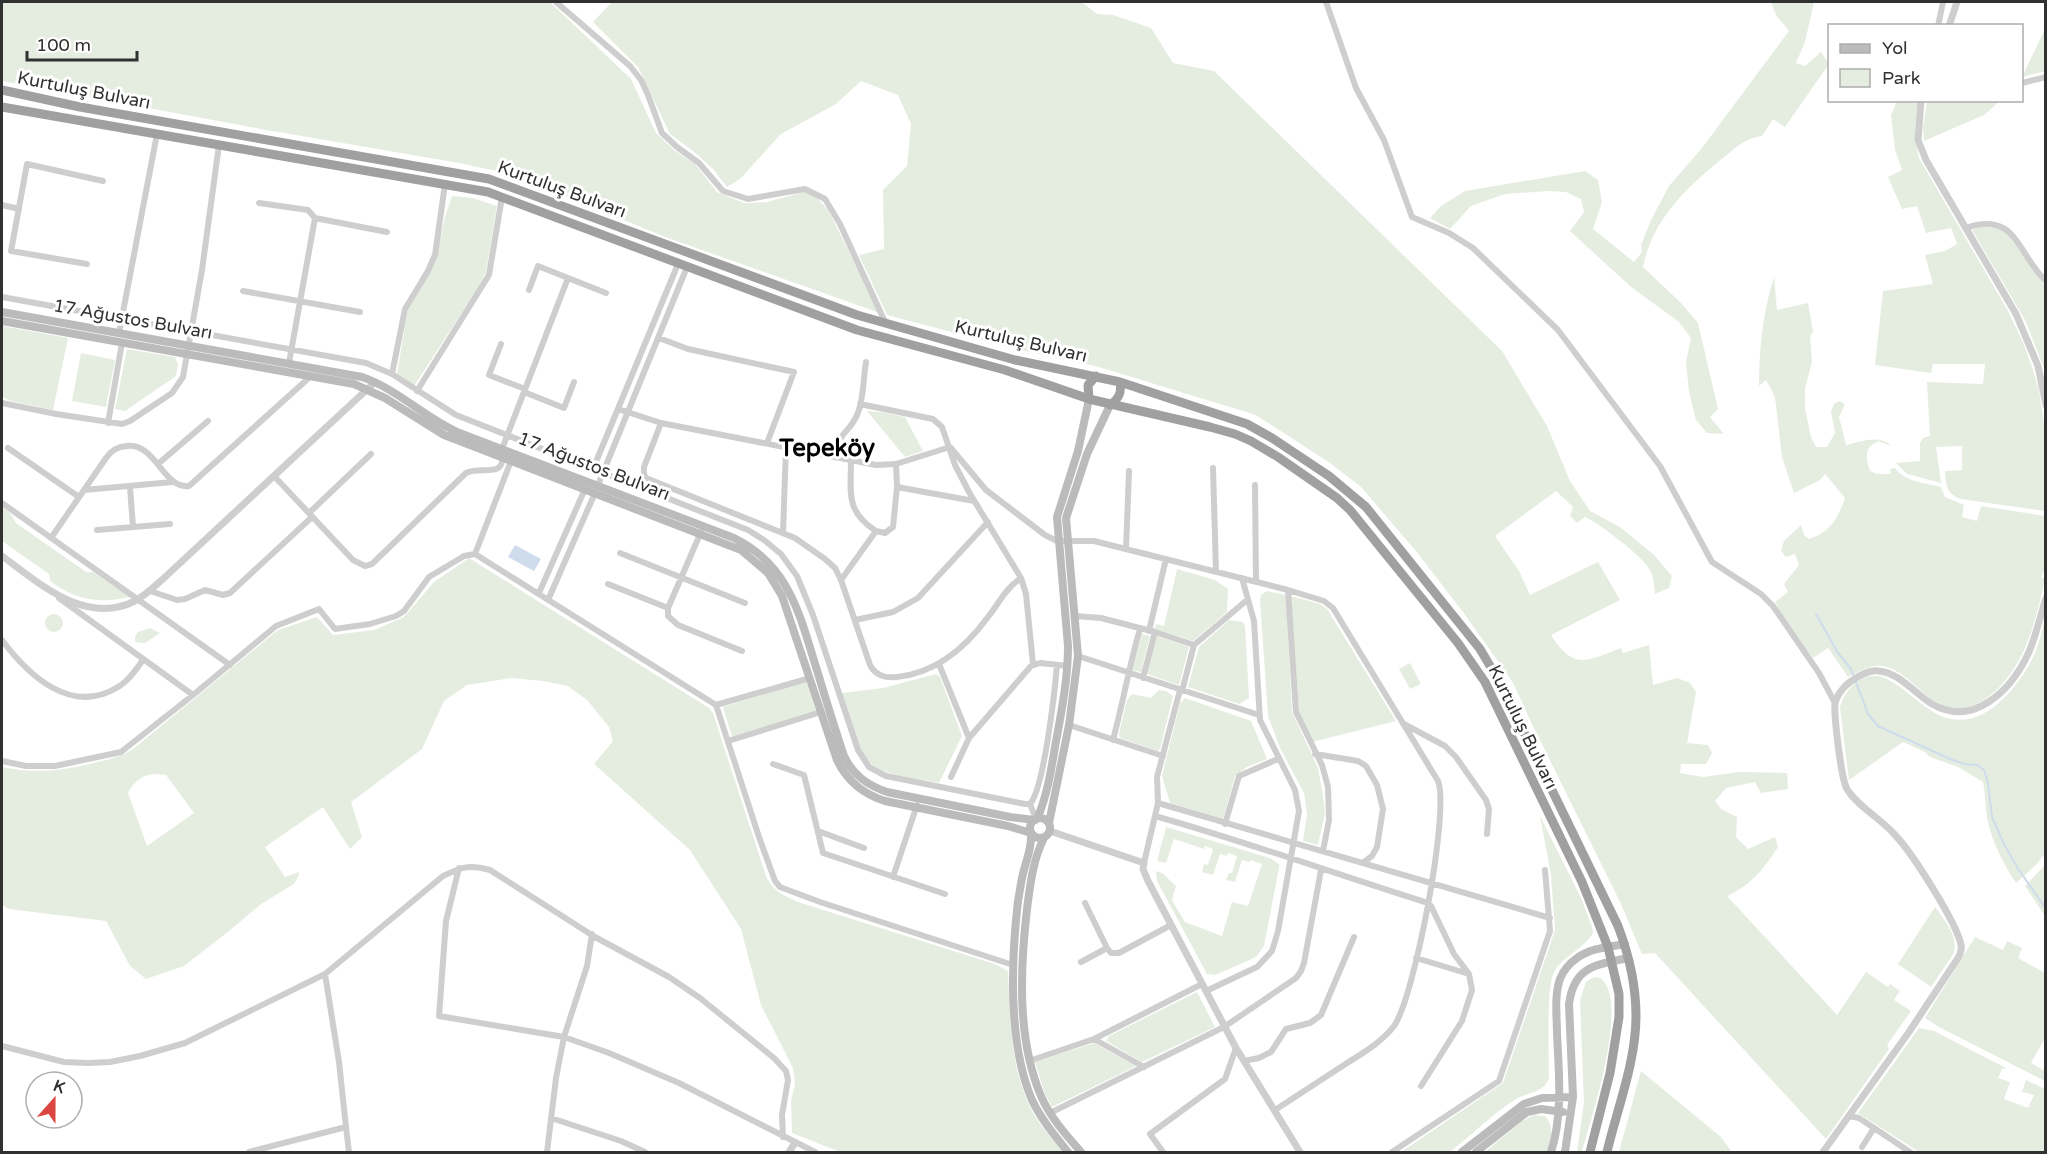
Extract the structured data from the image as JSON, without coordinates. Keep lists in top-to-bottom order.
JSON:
{
  "streets": {
    "highway": ["Kurtuluş Bulvarı"],
    "main road": ["17 Ağustos Bulvarı"]
  },
  "districts": ["Tepeköy"],
  "legend": ["Yol", "Park"],
  "scale_bar": "100 m",
  "north": "top"
}
